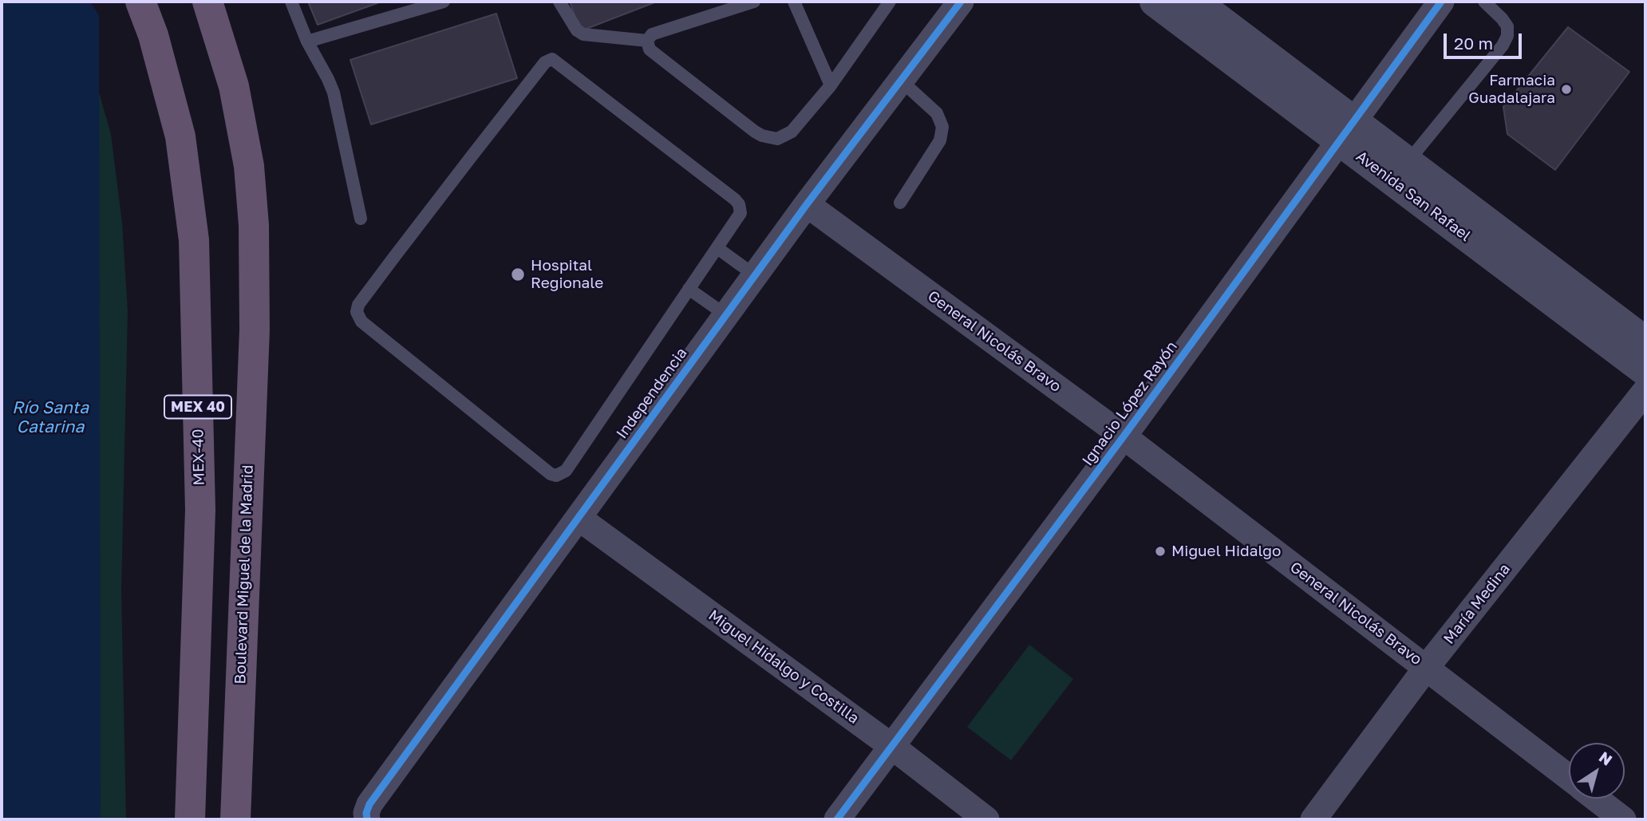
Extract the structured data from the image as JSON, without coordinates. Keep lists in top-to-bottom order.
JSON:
{
  "streets": {
    "highway": ["MEX 40", "MEX-40", "Boulevard Miguel de la Madrid"],
    "street": [
      "Avenida San Rafael",
      "General Nicolás Bravo",
      "Independencia",
      "Ignacio López Rayón",
      "María Medina",
      "Miguel Hidalgo y Costilla"
    ]
  },
  "crossings": [
    ["Avenida San Rafael", "Ignacio López Rayón"],
    ["General Nicolás Bravo", "Independencia"],
    ["General Nicolás Bravo", "Ignacio López Rayón"],
    ["General Nicolás Bravo", "María Medina"],
    ["Independencia", "Miguel Hidalgo y Costilla"],
    ["Ignacio López Rayón", "Miguel Hidalgo y Costilla"]
  ],
  "water": ["Río Santa Catarina"],
  "places": ["Farmacia Guadalajara", "Hospital Regionale", "Miguel Hidalgo"],
  "scale_bar": "20 m",
  "north": "top right"
}
